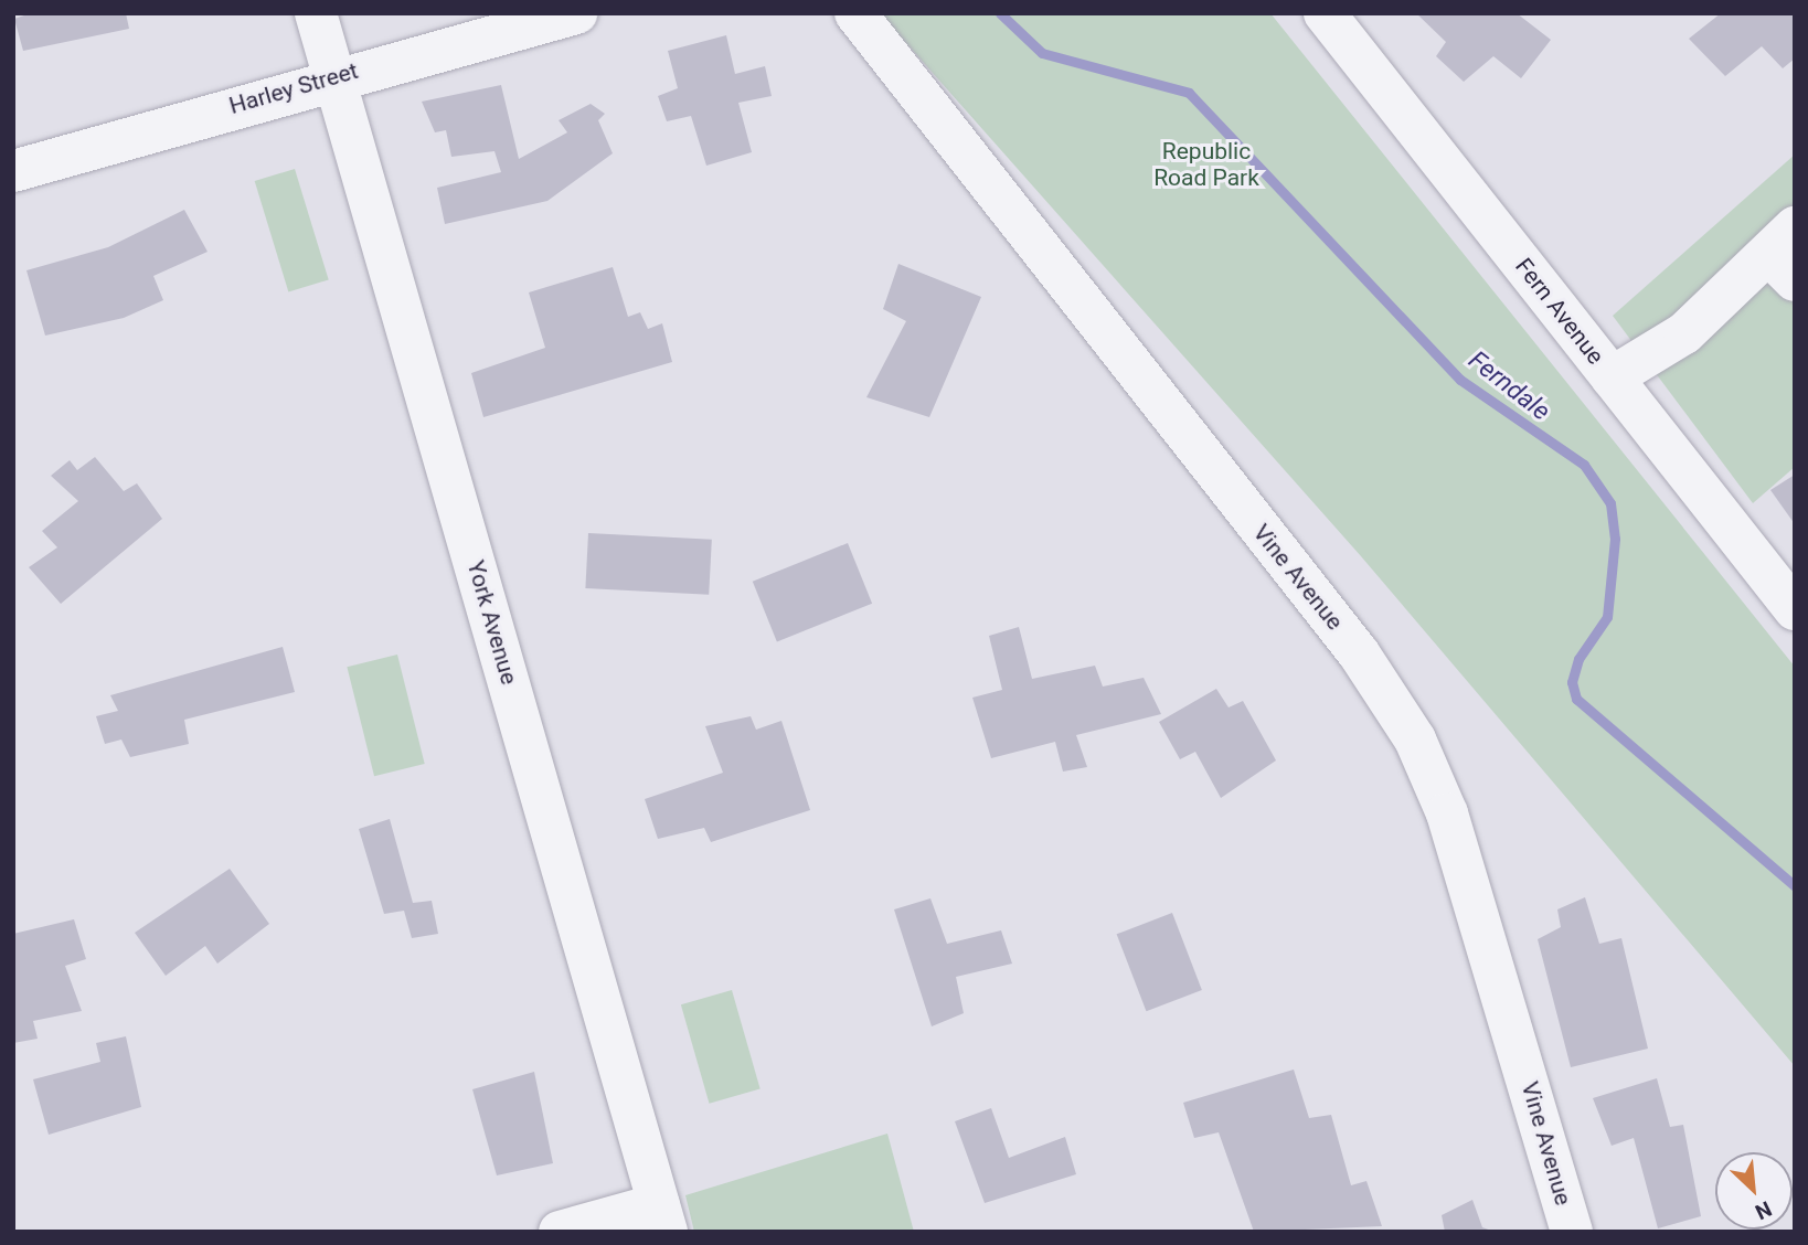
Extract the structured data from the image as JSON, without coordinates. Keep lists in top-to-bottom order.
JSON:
{
  "streets": {
    "street": [
      "Harley Street",
      "Fern Avenue",
      "Vine Avenue",
      "York Avenue"
    ]
  },
  "crossings": [
    ["Harley Street", "York Avenue"]
  ],
  "water": ["Ferndale"],
  "parks": ["Republic Road Park"],
  "north": "bottom right"
}
